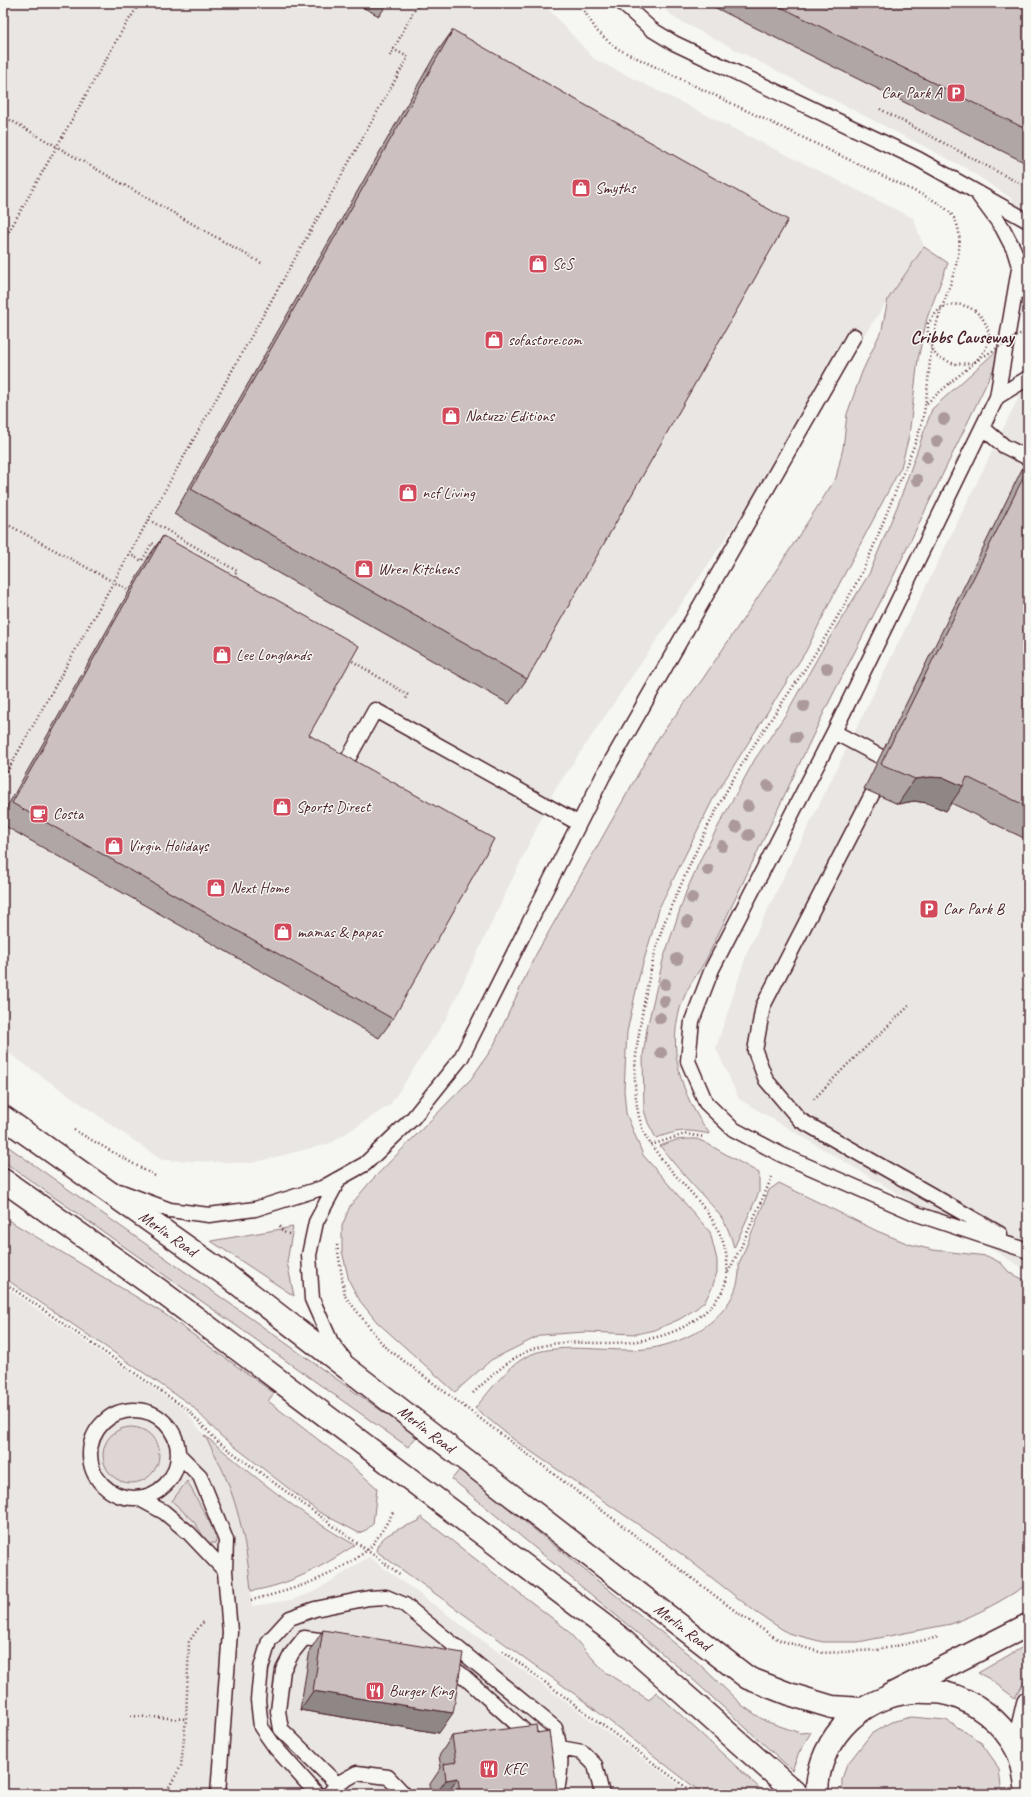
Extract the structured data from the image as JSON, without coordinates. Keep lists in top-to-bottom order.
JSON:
{
  "streets": {
    "street": ["Merlin Road"]
  },
  "districts": ["Cribbs Causeway"],
  "places": {
    "parking": ["Car Park A", "Car Park B"],
    "shop": [
      "Smyths",
      "ScS",
      "sofastore.com",
      "Natuzzi Editions",
      "ncf Living",
      "Wren Kitchens",
      "Lee Longlands",
      "Sports Direct",
      "Virgin Holidays",
      "Next Home",
      "mamas & papas"
    ],
    "cafe": ["Costa"],
    "restaurant": ["Burger King", "KFC"]
  }
}
